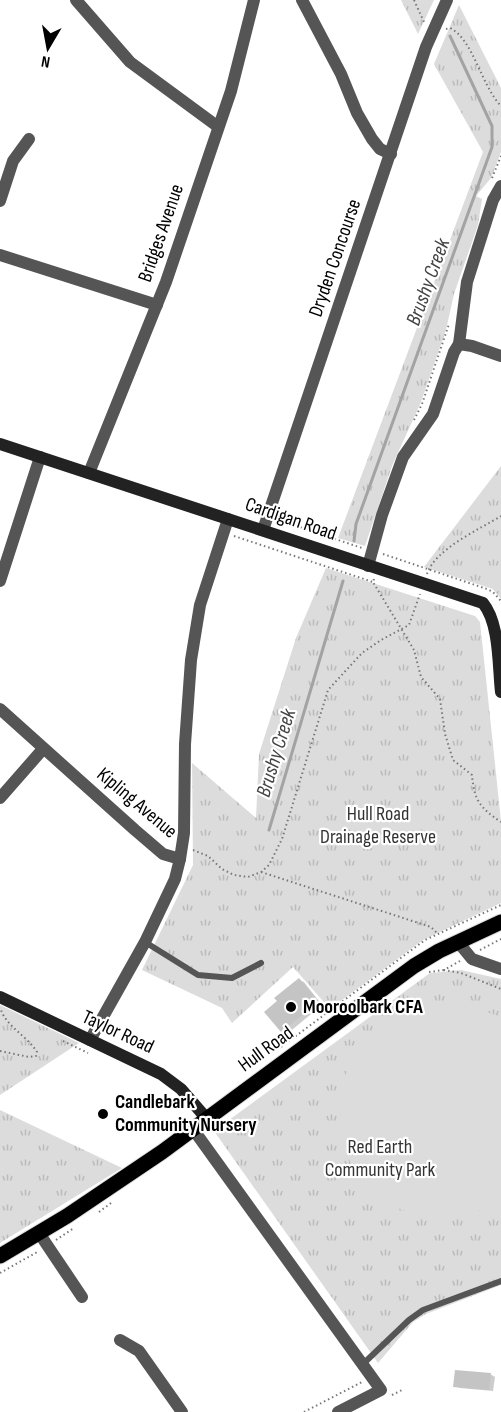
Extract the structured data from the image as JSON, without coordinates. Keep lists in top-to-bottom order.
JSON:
{
  "streets": {
    "main road": ["Hull Road"],
    "street": [
      "Bridges Avenue",
      "Dryden Concourse",
      "Cardigan Road",
      "Kipling Avenue",
      "Taylor Road"
    ]
  },
  "crossings": [
    ["Bridges Avenue", "Cardigan Road"],
    ["Dryden Concourse", "Cardigan Road"],
    ["Kipling Avenue", "Taylor Road"],
    ["Taylor Road", "Hull Road"]
  ],
  "water": ["Brushy Creek"],
  "parks": ["Hull Road Drainage Reserve", "Red Earth Community Park"],
  "places": ["Mooroolbark CFA", "Candlebark Community Nursery"],
  "north": "bottom"
}
